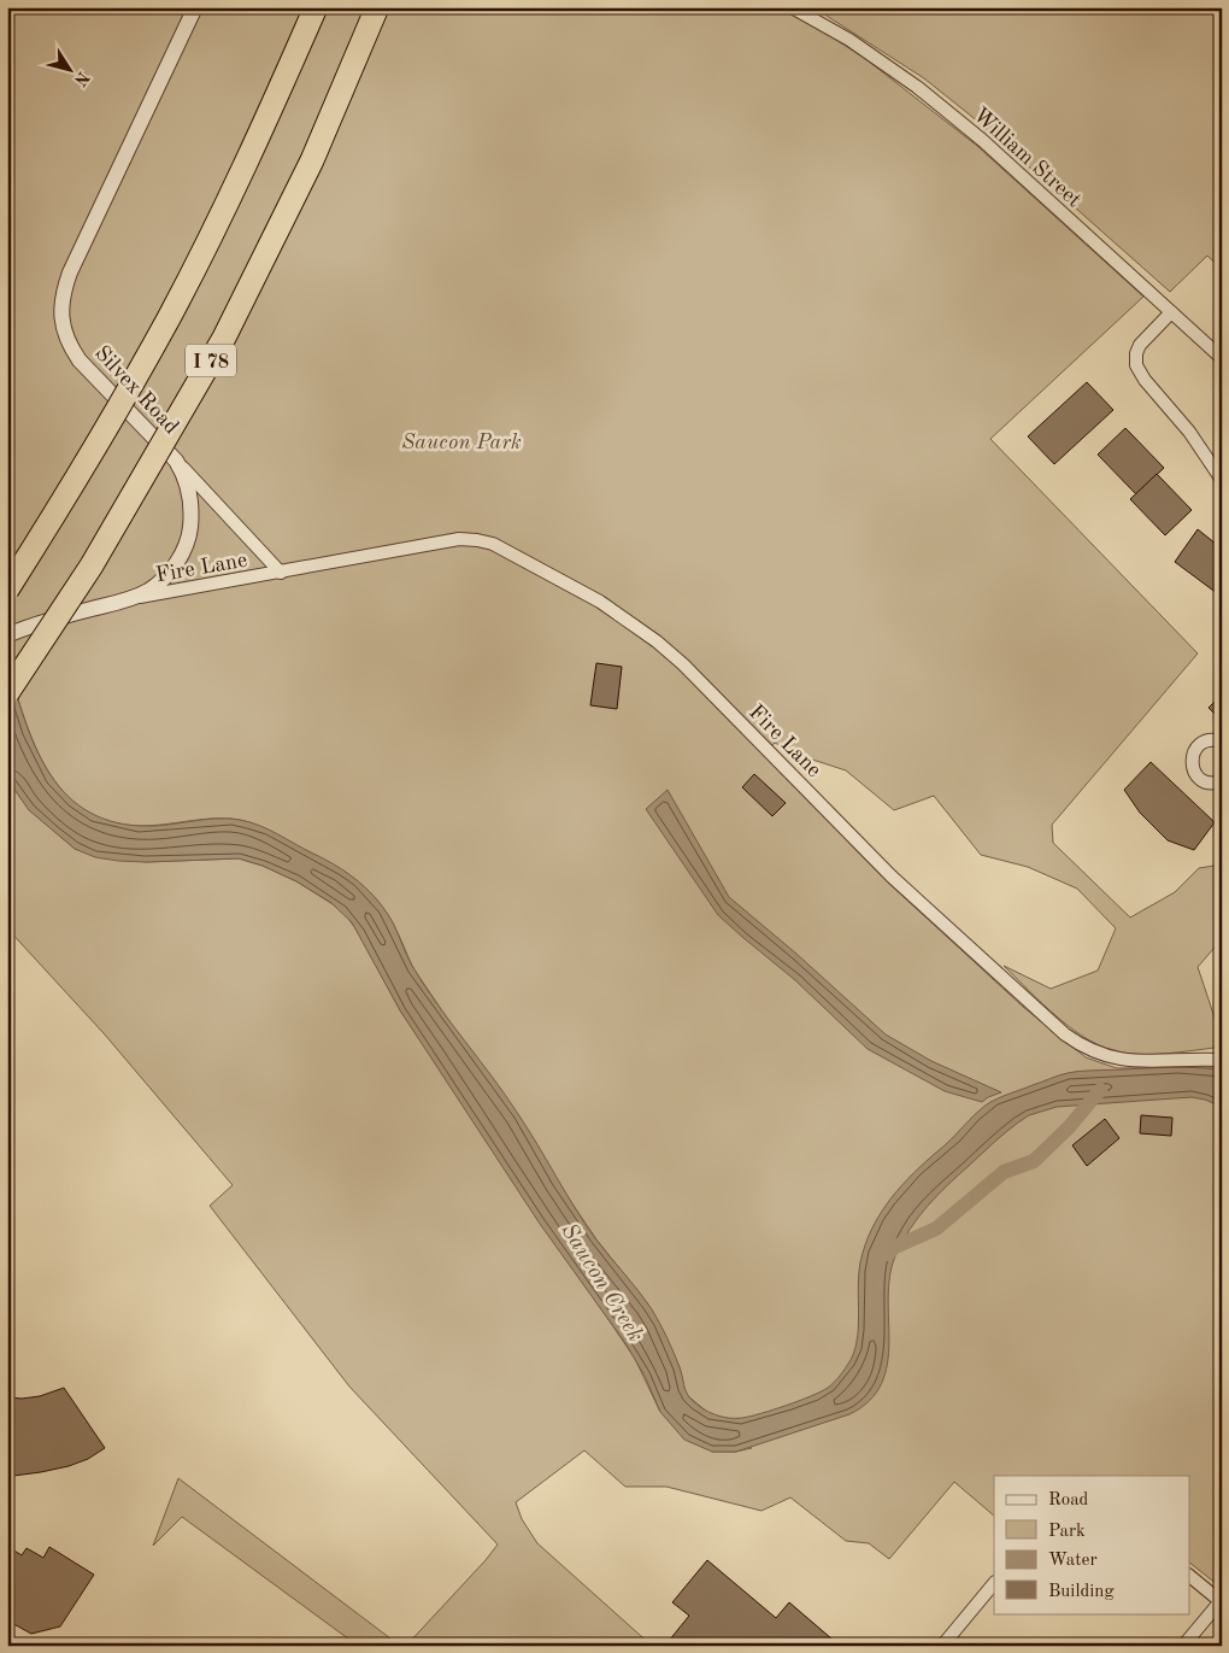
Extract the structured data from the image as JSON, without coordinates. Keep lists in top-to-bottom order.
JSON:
{
  "streets": {
    "highway": ["I 78"],
    "street": ["William Street", "Silvex Road", "Fire Lane"]
  },
  "crossings": [
    ["Silvex Road", "Fire Lane"]
  ],
  "water": ["Saucon Creek"],
  "parks": ["Saucon Park"],
  "legend": [
    "Road",
    "Park",
    "Water",
    "Building"
  ],
  "north": "bottom right"
}
